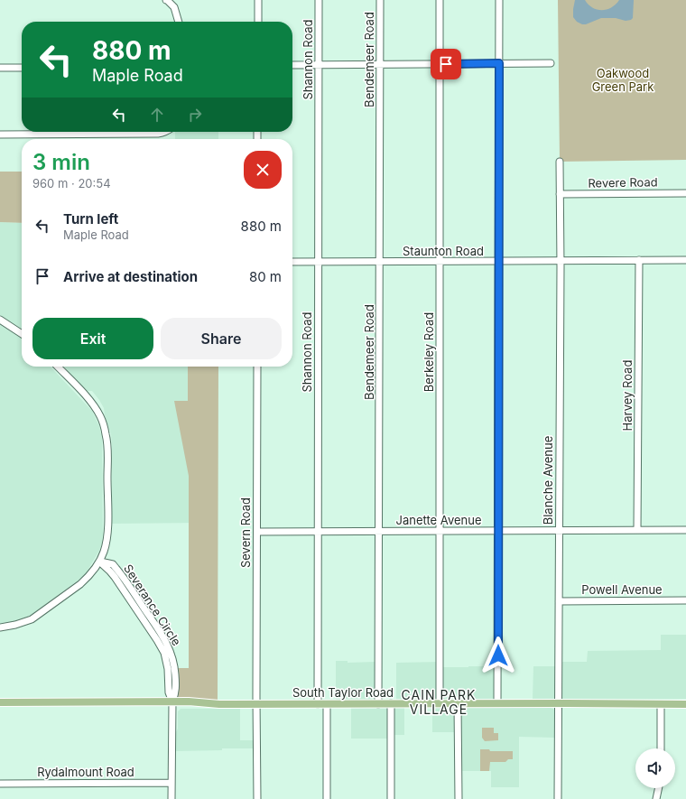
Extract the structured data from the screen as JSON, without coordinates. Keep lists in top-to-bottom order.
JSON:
{
  "streets": {
    "main road": ["South Taylor Road"],
    "street": [
      "Shannon Road",
      "Bendemeer Road",
      "Revere Road",
      "Staunton Road",
      "Berkeley Road",
      "Harvey Road",
      "Blanche Avenue",
      "Janette Avenue",
      "Severn Road",
      "Powell Avenue",
      "Severance Circle",
      "Rydalmount Road"
    ]
  },
  "crossings": [
    ["Shannon Road", "Staunton Road"],
    ["Shannon Road", "Janette Avenue"],
    ["Shannon Road", "South Taylor Road"],
    ["Bendemeer Road", "Staunton Road"],
    ["Bendemeer Road", "Janette Avenue"],
    ["Bendemeer Road", "South Taylor Road"],
    ["Revere Road", "Blanche Avenue"],
    ["Staunton Road", "Berkeley Road"],
    ["Staunton Road", "Harvey Road"],
    ["Staunton Road", "Blanche Avenue"],
    ["Berkeley Road", "Janette Avenue"],
    ["Berkeley Road", "South Taylor Road"],
    ["Harvey Road", "Janette Avenue"],
    ["Blanche Avenue", "Janette Avenue"],
    ["Blanche Avenue", "Powell Avenue"],
    ["Blanche Avenue", "South Taylor Road"],
    ["Janette Avenue", "Severn Road"],
    ["Severn Road", "South Taylor Road"],
    ["Severance Circle", "South Taylor Road"],
    ["Severance Circle", "Rydalmount Road"]
  ],
  "districts": ["CAIN PARK VILLAGE"],
  "parks": ["Oakwood Green Park"],
  "page": {
    "turn": ["880 m", "Maple Road"],
    "heading": ["3 min", "960 m · 20:54"],
    "list": [
      {
        "name": "Turn left",
        "note": "Maple Road",
        "value": "880 m"
      },
      {
        "name": "Arrive at destination",
        "value": "80 m"
      }
    ],
    "buttons": ["Exit", "Share"]
  }
}
